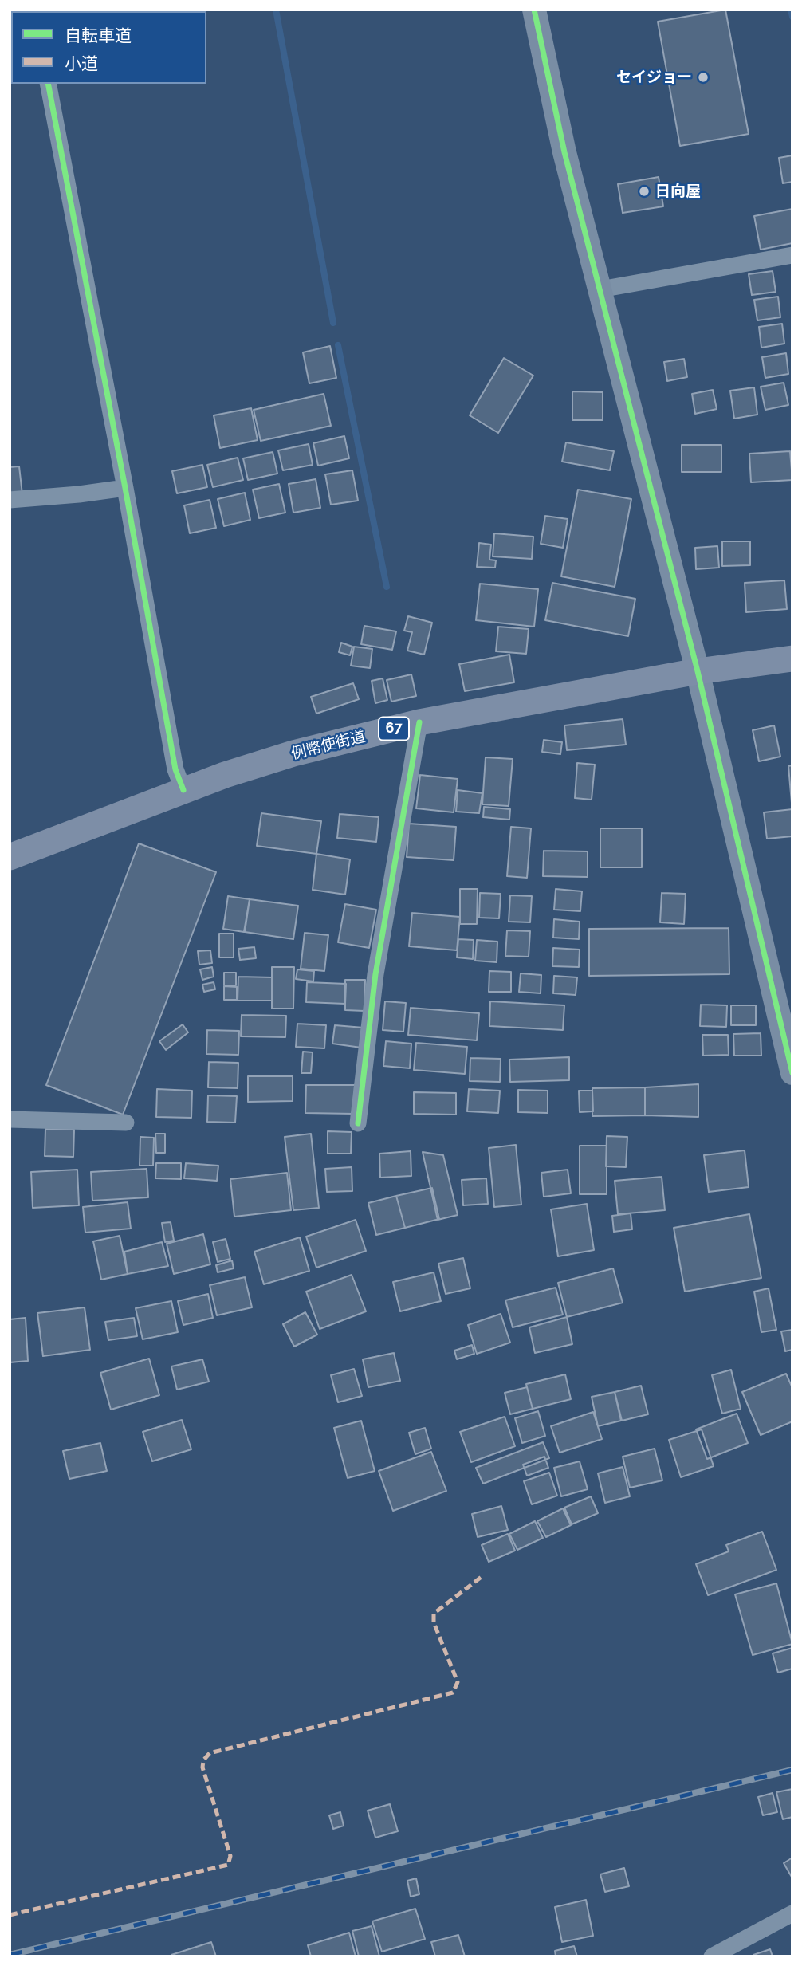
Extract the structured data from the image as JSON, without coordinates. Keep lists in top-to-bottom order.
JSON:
{
  "streets": {
    "main road": ["67", "例幣使街道"]
  },
  "places": ["セイジョー", "日向屋"],
  "legend": ["自転車道", "小道"]
}
